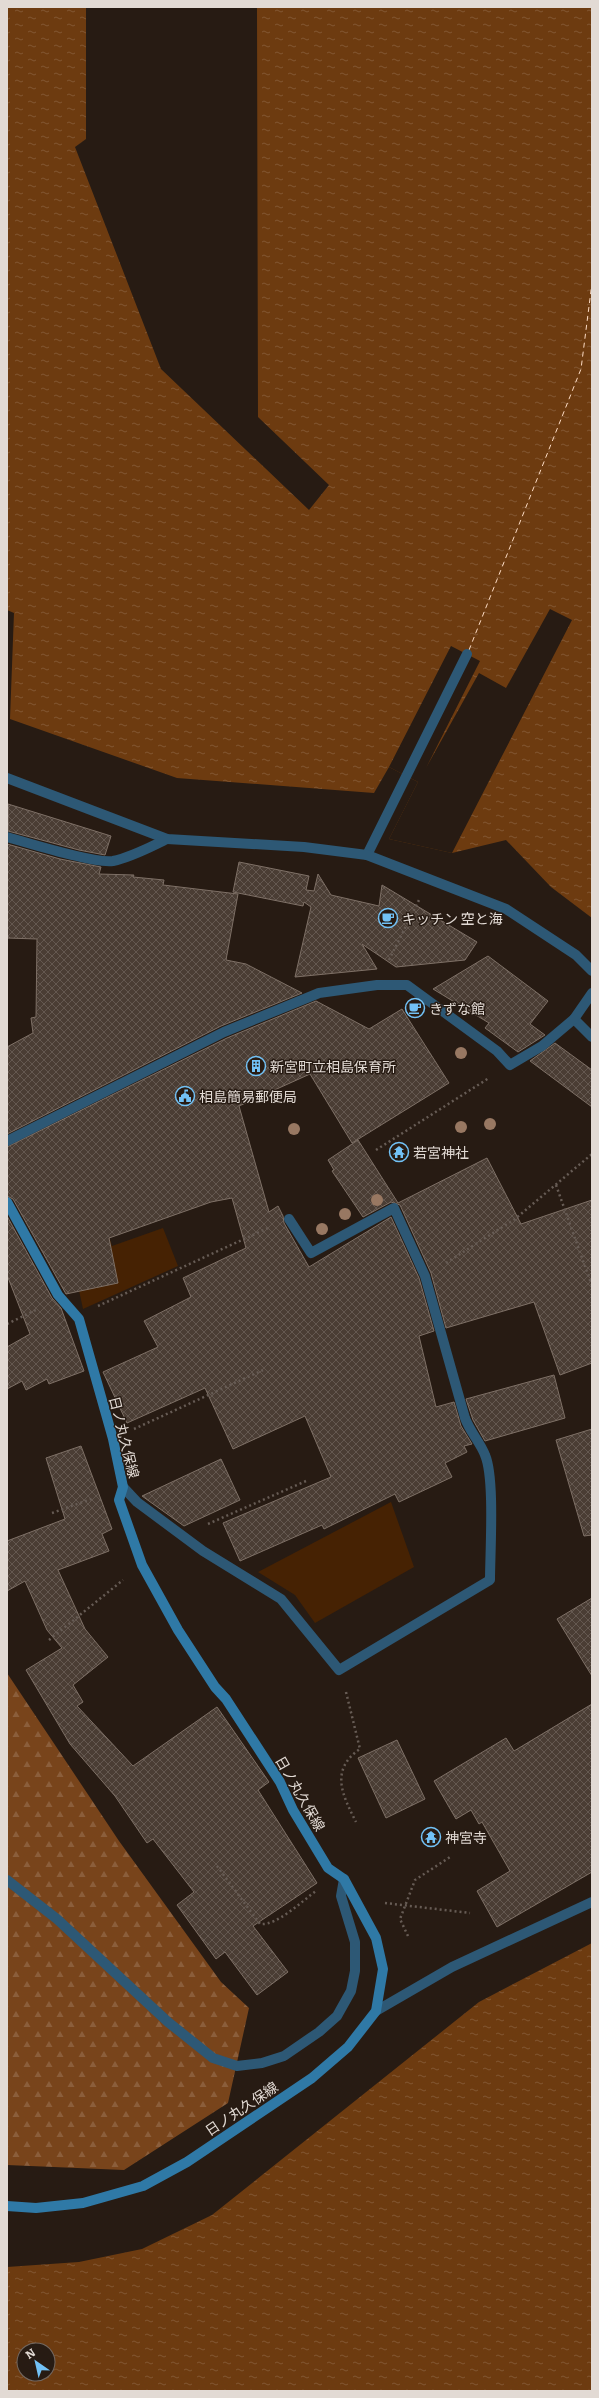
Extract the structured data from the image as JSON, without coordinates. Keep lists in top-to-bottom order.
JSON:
{
  "streets": {
    "main road": ["日ノ丸久保線"]
  },
  "places": {
    "cafe": ["キッチン 空と海", "きずな館"],
    "building": ["新宮町立相島保育所"],
    "public building": ["相島簡易郵便局"],
    "temple": ["若宮神社", "神宮寺"]
  },
  "north": "top left"
}
